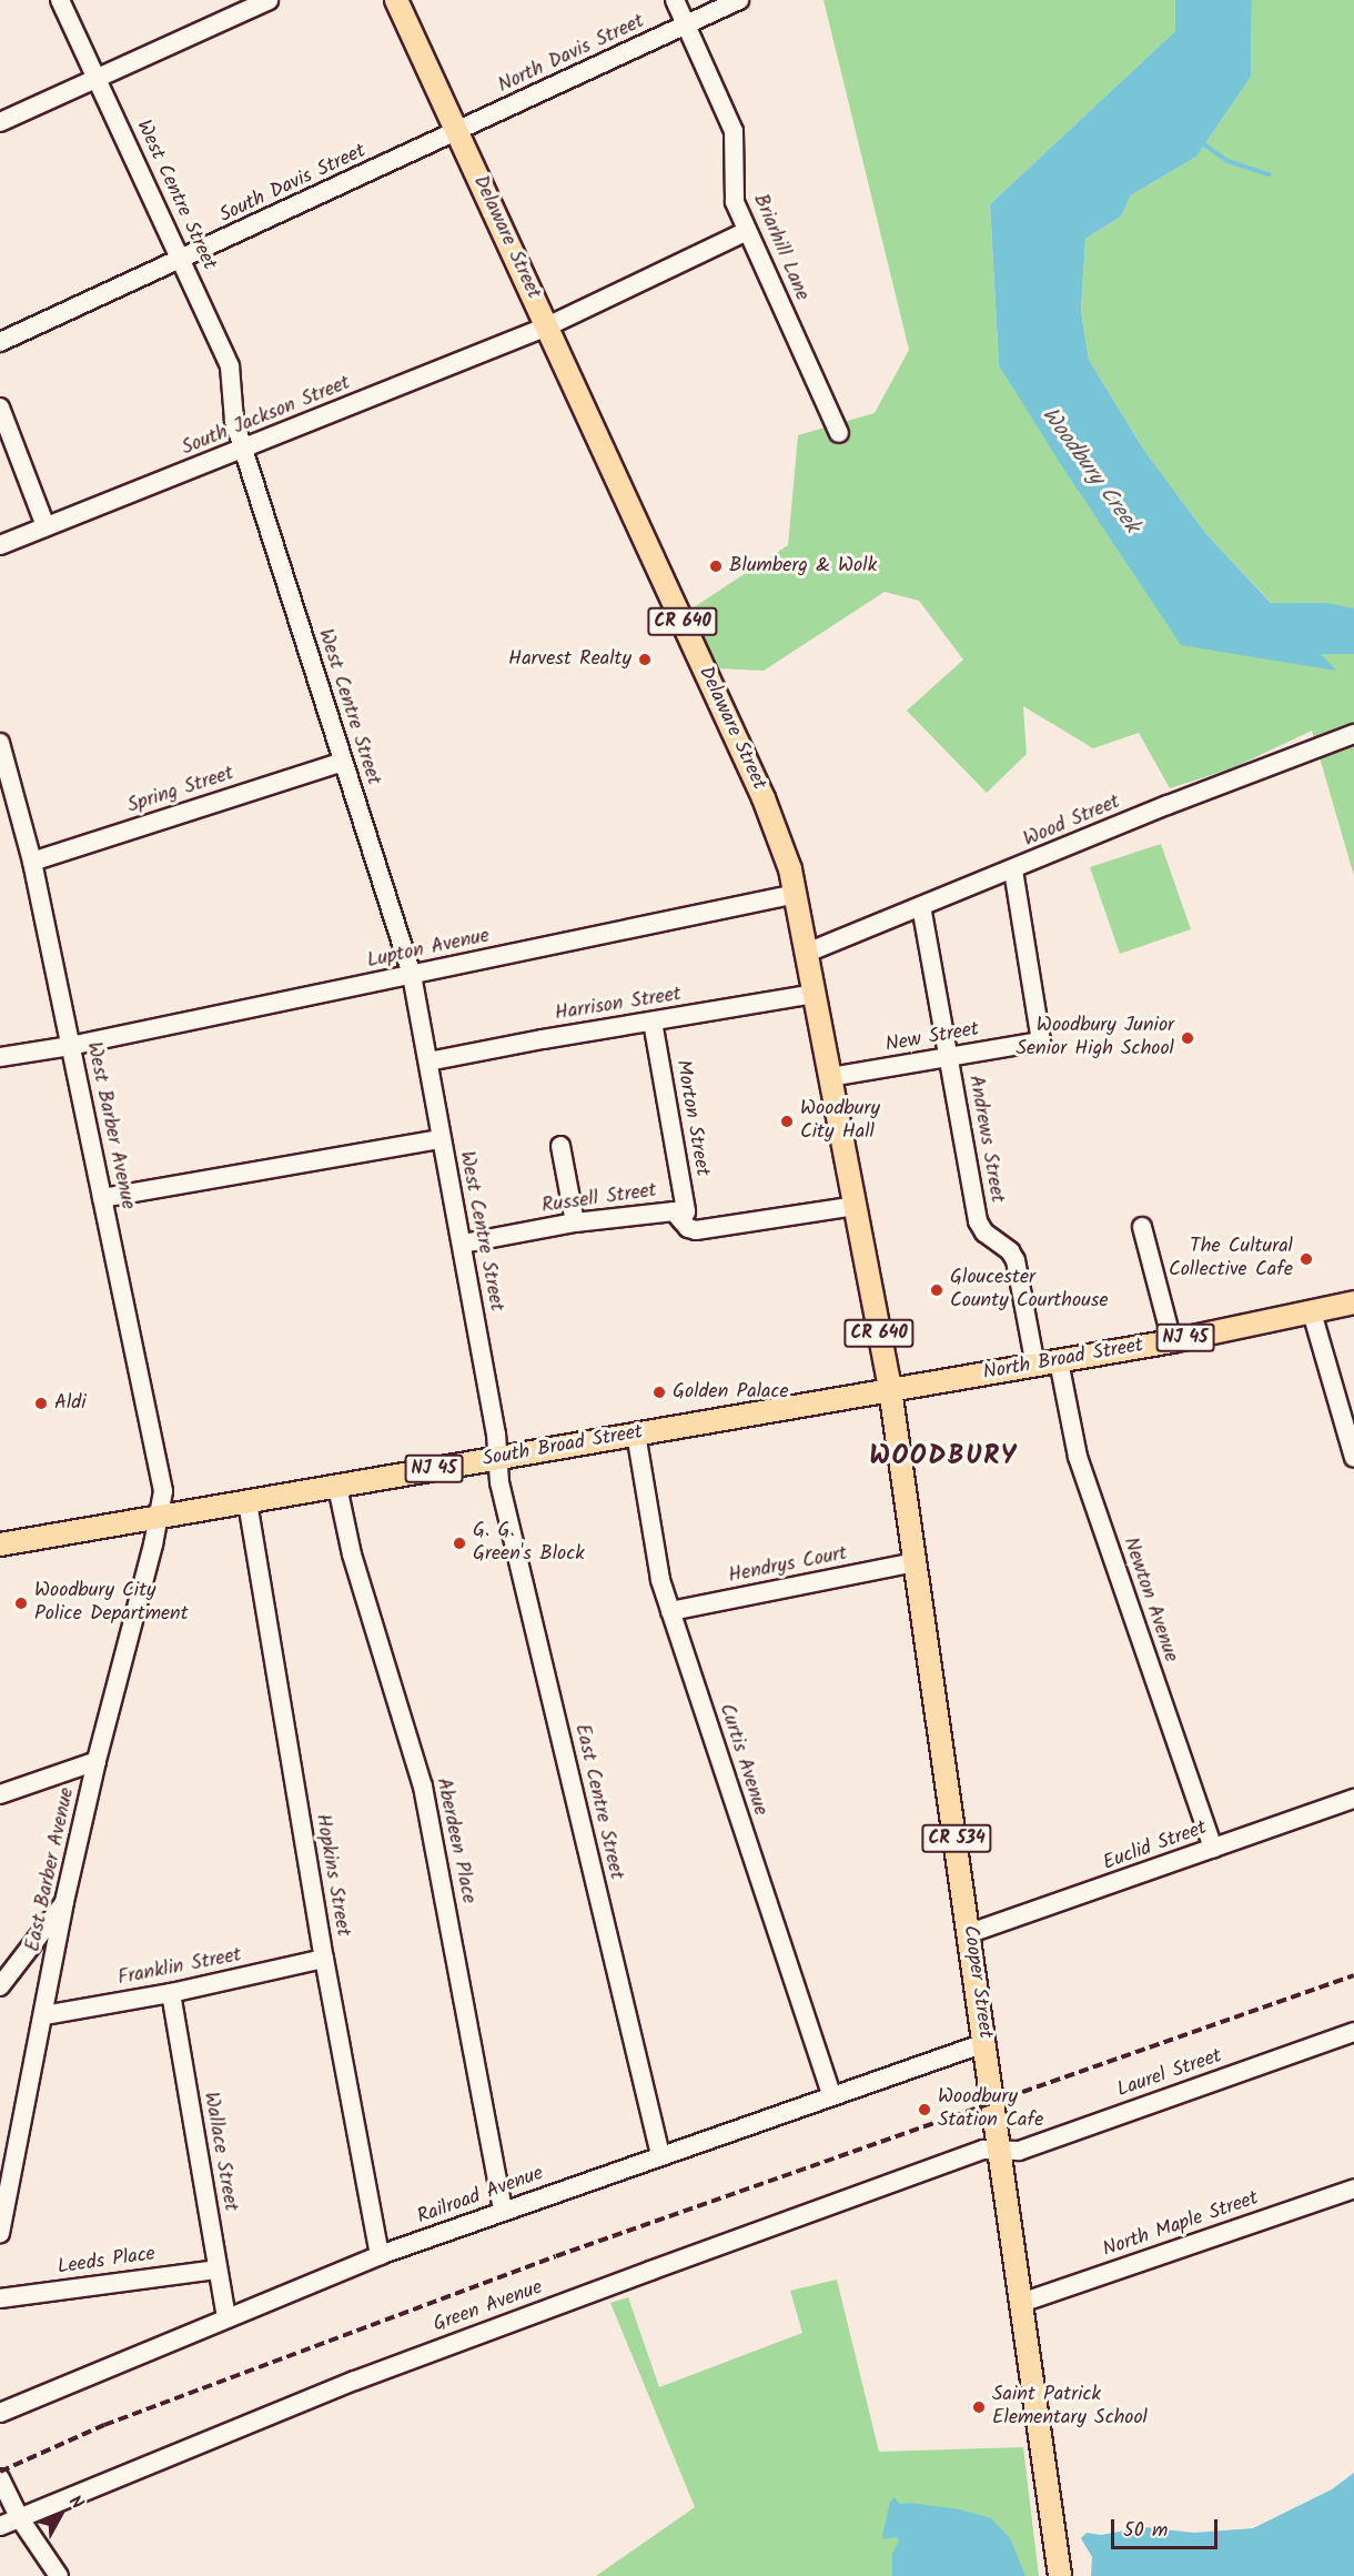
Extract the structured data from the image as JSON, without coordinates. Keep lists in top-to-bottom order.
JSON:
{
  "streets": {
    "main road": [
      "Delaware Street",
      "CR 640",
      "NJ 45",
      "North Broad Street",
      "South Broad Street",
      "CR 534",
      "Cooper Street"
    ],
    "street": [
      "North Davis Street",
      "South Davis Street",
      "West Centre Street",
      "Briarhill Lane",
      "South Jackson Street",
      "Spring Street",
      "Wood Street",
      "Lupton Avenue",
      "Harrison Street",
      "New Street",
      "Morton Street",
      "West Barber Avenue",
      "Andrews Street",
      "Russell Street",
      "Hendrys Court",
      "Newton Avenue",
      "Curtis Avenue",
      "East Centre Street",
      "Aberdeen Place",
      "Euclid Street",
      "East Barber Avenue",
      "Hopkins Street",
      "Franklin Street",
      "Laurel Street",
      "Wallace Street",
      "Railroad Avenue",
      "North Maple Street",
      "Leeds Place",
      "Green Avenue"
    ]
  },
  "crossings": [
    ["North Davis Street", "South Davis Street"],
    ["North Davis Street", "Delaware Street"],
    ["North Davis Street", "Briarhill Lane"],
    ["South Davis Street", "West Centre Street"],
    ["South Davis Street", "Delaware Street"],
    ["West Centre Street", "South Jackson Street"],
    ["West Centre Street", "Spring Street"],
    ["West Centre Street", "Lupton Avenue"],
    ["West Centre Street", "Harrison Street"],
    ["West Centre Street", "Russell Street"],
    ["West Centre Street", "South Broad Street"],
    ["West Centre Street", "East Centre Street"],
    ["Delaware Street", "South Jackson Street"],
    ["Delaware Street", "Wood Street"],
    ["Delaware Street", "Lupton Avenue"],
    ["Delaware Street", "Harrison Street"],
    ["Delaware Street", "New Street"],
    ["Delaware Street", "Russell Street"],
    ["Delaware Street", "North Broad Street"],
    ["Delaware Street", "South Broad Street"],
    ["Delaware Street", "Cooper Street"],
    ["Briarhill Lane", "South Jackson Street"],
    ["Spring Street", "West Barber Avenue"],
    ["Wood Street", "New Street"],
    ["Wood Street", "Andrews Street"],
    ["Lupton Avenue", "West Barber Avenue"],
    ["Harrison Street", "Morton Street"],
    ["New Street", "Andrews Street"],
    ["Morton Street", "Russell Street"],
    ["West Barber Avenue", "South Broad Street"],
    ["West Barber Avenue", "East Barber Avenue"],
    ["Andrews Street", "North Broad Street"],
    ["North Broad Street", "South Broad Street"],
    ["North Broad Street", "Newton Avenue"],
    ["North Broad Street", "Cooper Street"],
    ["South Broad Street", "Curtis Avenue"],
    ["South Broad Street", "East Centre Street"],
    ["South Broad Street", "Aberdeen Place"],
    ["South Broad Street", "East Barber Avenue"],
    ["South Broad Street", "Hopkins Street"],
    ["South Broad Street", "Cooper Street"],
    ["Hendrys Court", "Curtis Avenue"],
    ["Hendrys Court", "Cooper Street"],
    ["Newton Avenue", "Euclid Street"],
    ["Curtis Avenue", "Railroad Avenue"],
    ["East Centre Street", "Railroad Avenue"],
    ["Aberdeen Place", "Railroad Avenue"],
    ["Euclid Street", "Cooper Street"],
    ["East Barber Avenue", "Franklin Street"],
    ["Hopkins Street", "Franklin Street"],
    ["Hopkins Street", "Railroad Avenue"],
    ["Franklin Street", "Wallace Street"],
    ["Cooper Street", "Laurel Street"],
    ["Cooper Street", "Railroad Avenue"],
    ["Cooper Street", "North Maple Street"],
    ["Cooper Street", "Green Avenue"],
    ["Laurel Street", "Green Avenue"],
    ["Wallace Street", "Railroad Avenue"],
    ["Wallace Street", "Leeds Place"]
  ],
  "districts": ["WOODBURY"],
  "water": ["Woodbury Creek"],
  "places": [
    "Blumberg & Wolk",
    "Harvest Realty",
    "Woodbury Junior Senior High School",
    "Woodbury City Hall",
    "The Cultural Collective Cafe",
    "Gloucester County Courthouse",
    "Golden Palace",
    "Aldi",
    "G. G. Green's Block",
    "Woodbury City Police Department",
    "Woodbury Station Cafe",
    "Saint Patrick Elementary School"
  ],
  "scale_bar": "50 m",
  "north": "top right"
}
